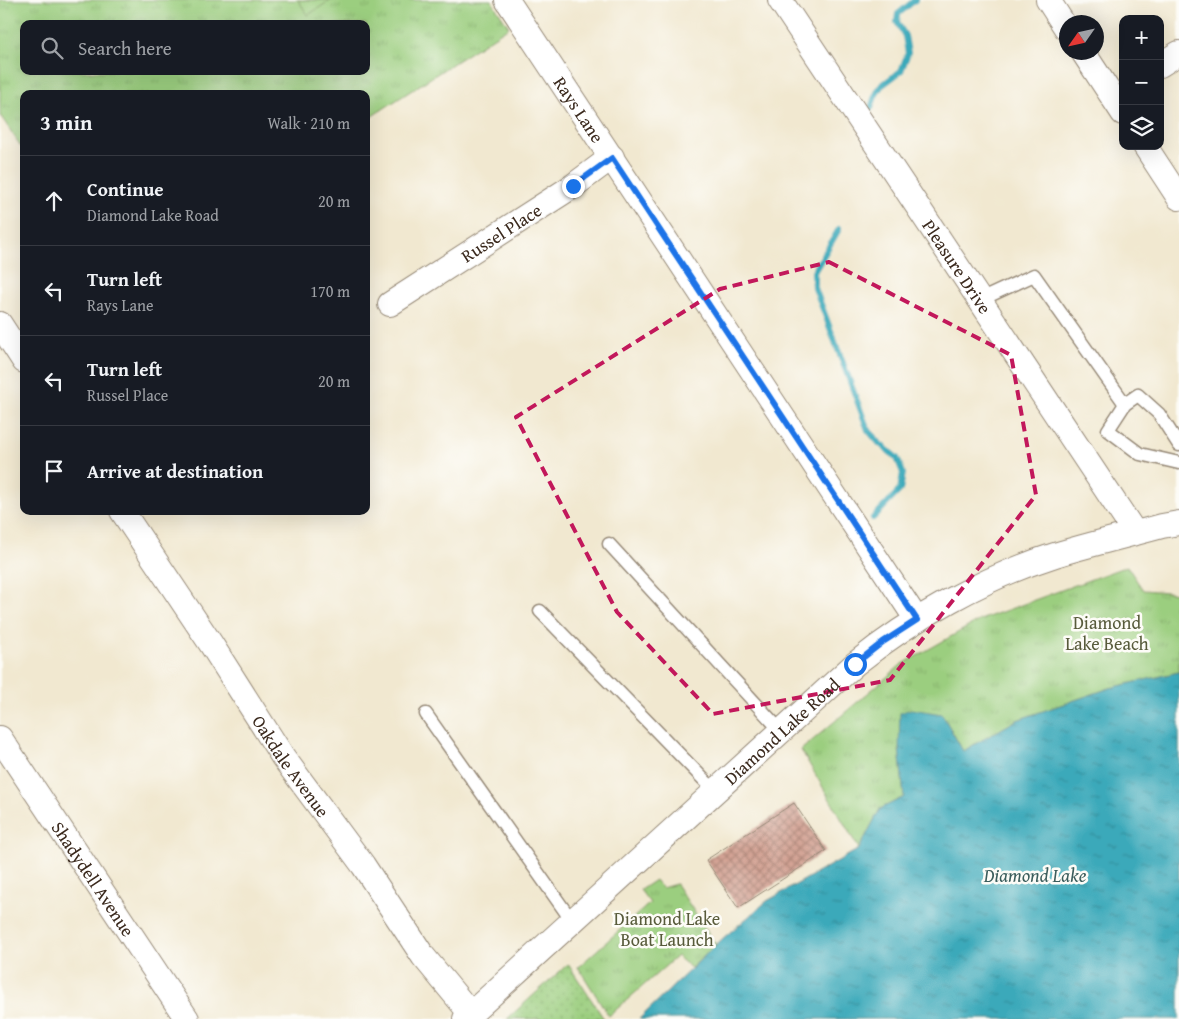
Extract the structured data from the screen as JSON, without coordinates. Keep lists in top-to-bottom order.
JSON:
{
  "streets": {
    "street": [
      "Rays Lane",
      "Russel Place",
      "Pleasure Drive",
      "Diamond Lake Road",
      "Oakdale Avenue",
      "Shadydell Avenue"
    ]
  },
  "crossings": [
    ["Rays Lane", "Russel Place"],
    ["Rays Lane", "Diamond Lake Road"],
    ["Pleasure Drive", "Diamond Lake Road"],
    ["Diamond Lake Road", "Oakdale Avenue"]
  ],
  "water": ["Diamond Lake"],
  "parks": ["Diamond Lake Beach", "Diamond Lake Boat Launch"],
  "north": "bottom left",
  "page": {
    "map_buttons": ["+", "−"],
    "search": "Search here",
    "heading": ["3 min", "Walk · 210 m"],
    "list": [
      ["Continue", "Diamond Lake Road", "20 m"],
      ["Turn left", "Rays Lane", "170 m"],
      ["Turn left", "Russel Place", "20 m"],
      "Arrive at destination"
    ]
  }
}
